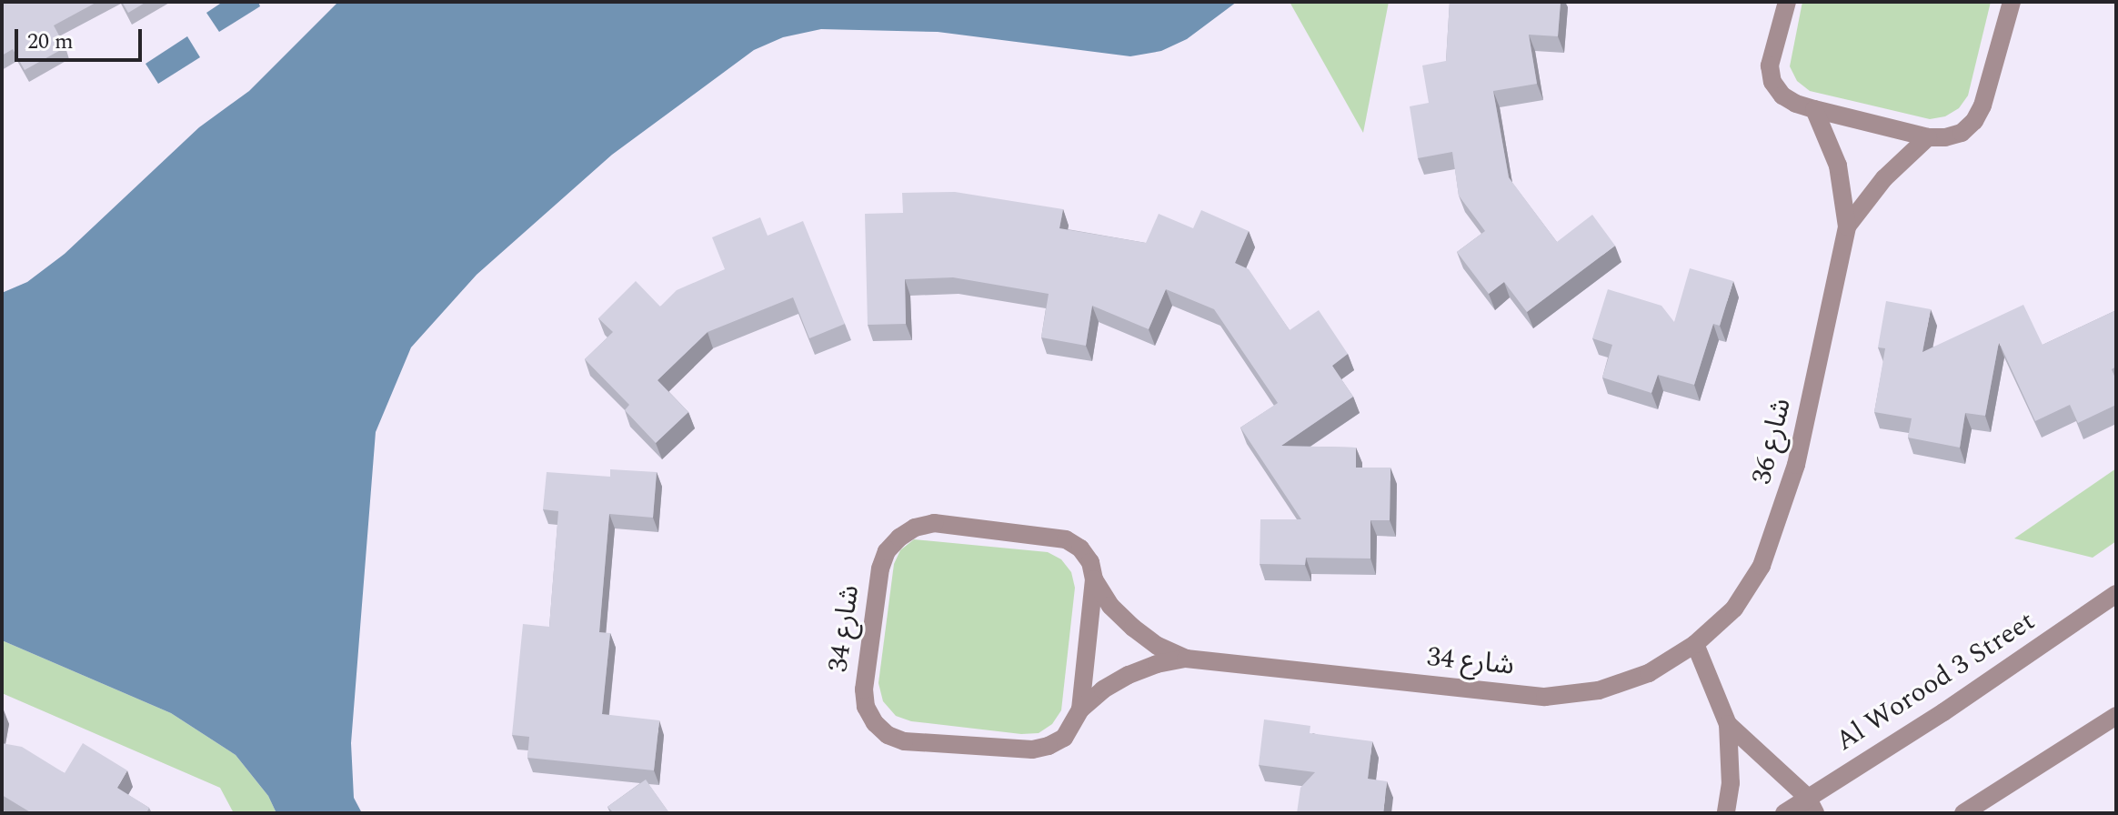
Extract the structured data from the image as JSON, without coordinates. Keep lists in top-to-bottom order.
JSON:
{
  "streets": {
    "street": ["شارع 36", "شارع 34", "Al Worood 3 Street"]
  },
  "crossings": [
    ["شارع 36", "شارع 34"]
  ],
  "scale_bar": "20 m"
}
